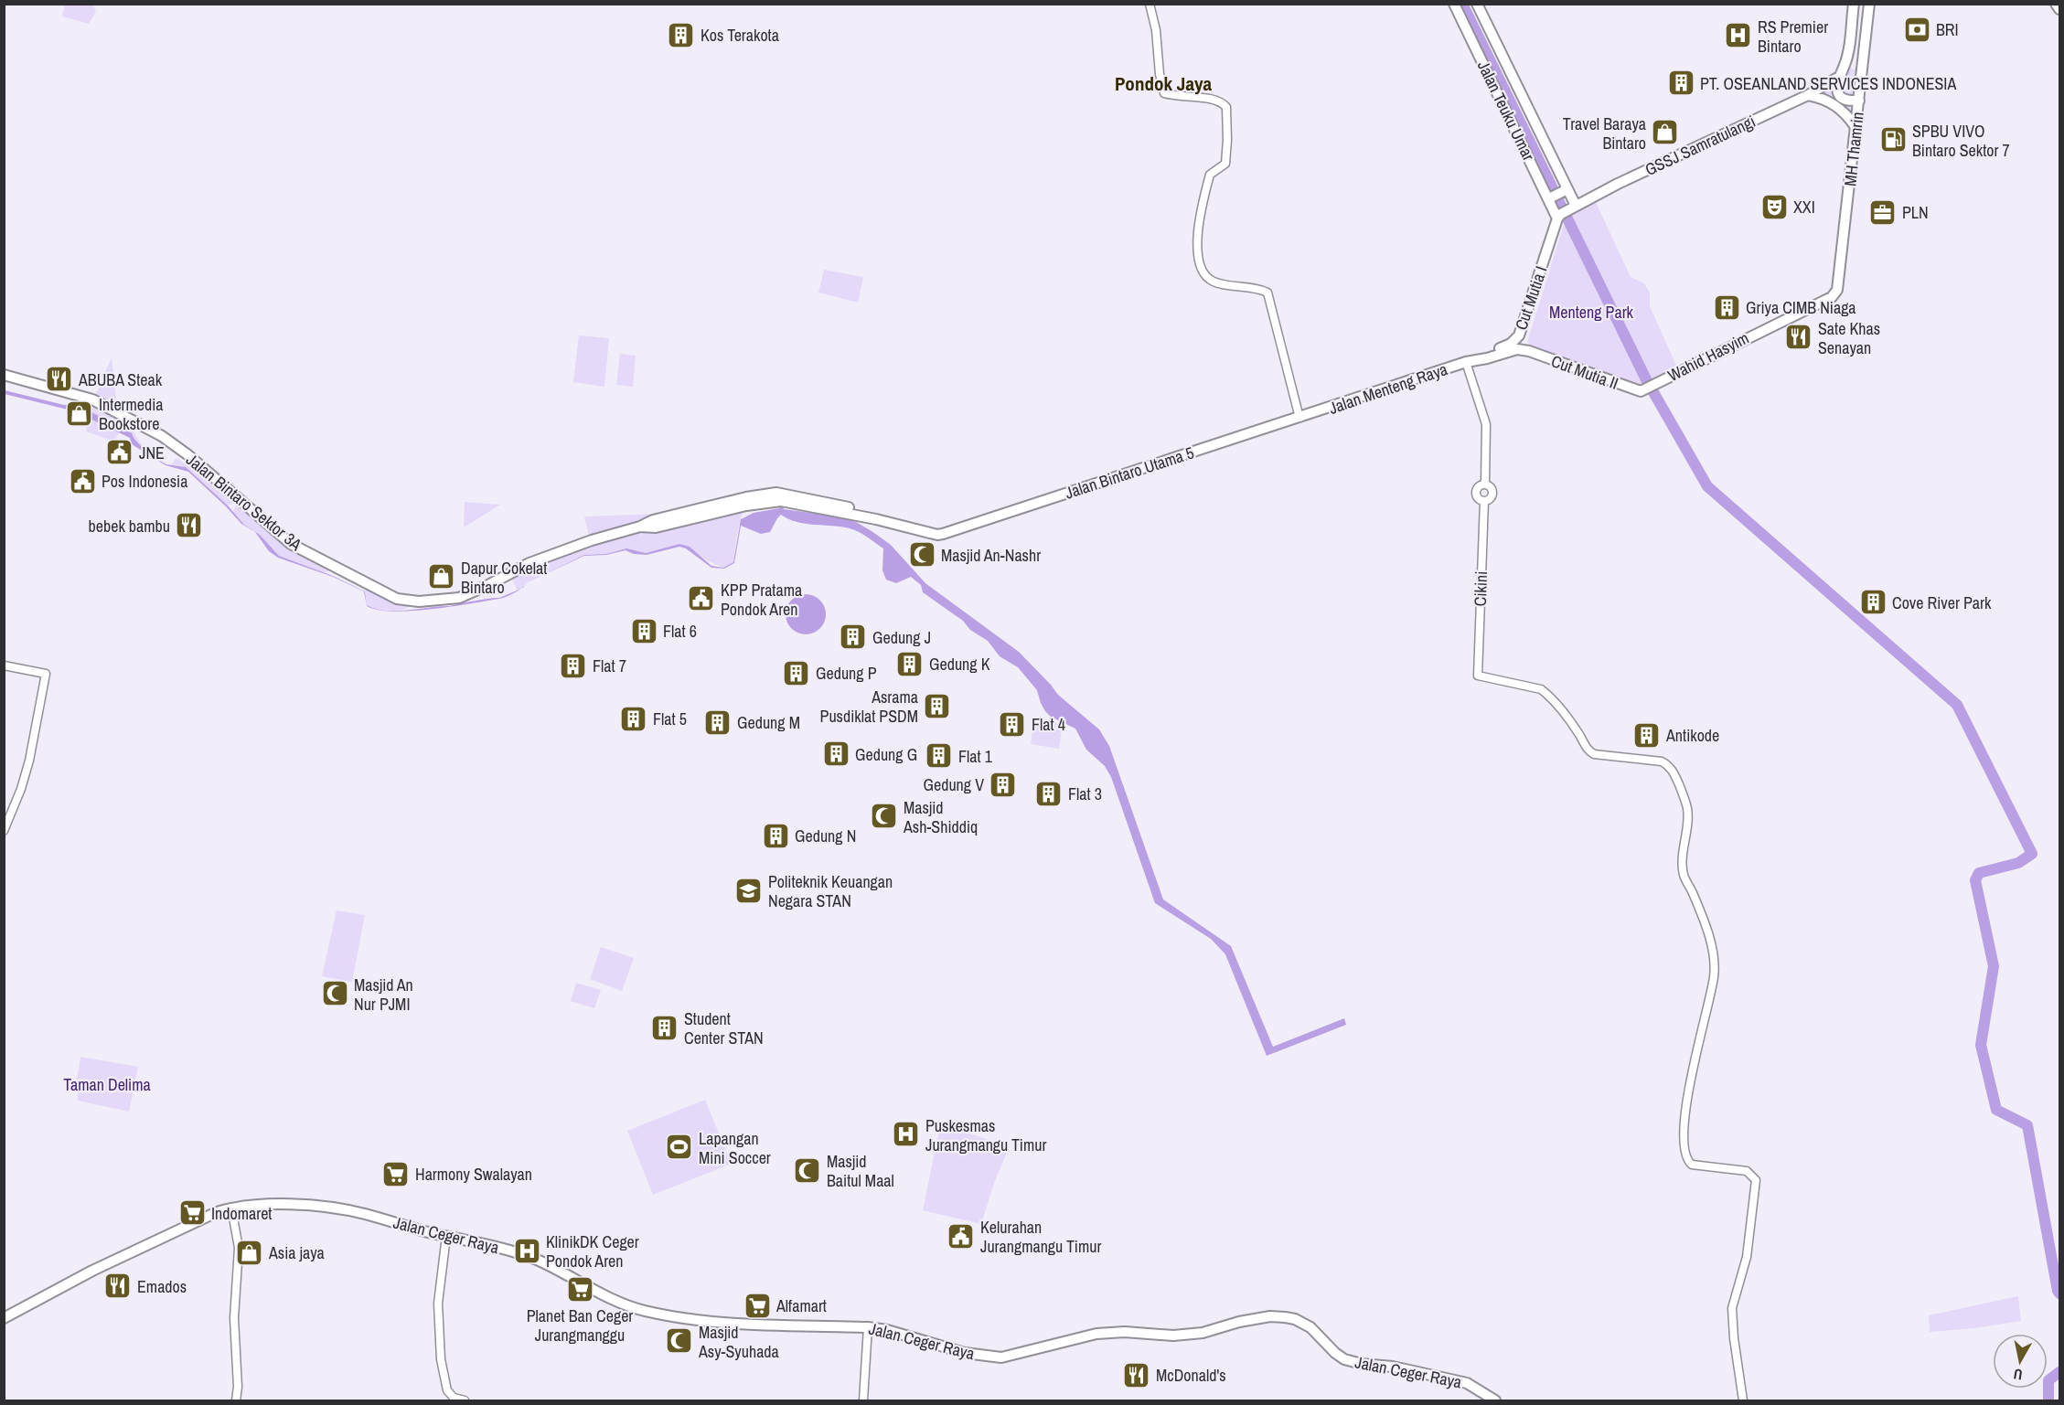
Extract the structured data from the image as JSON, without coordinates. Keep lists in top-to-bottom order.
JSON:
{
  "streets": {
    "main road": [
      "Jalan Teuku Umar",
      "GSSJ Samratulangi",
      "MH Thamrin",
      "Cut Mutia I",
      "Wahid Hasyim",
      "Cut Mutia II",
      "Jalan Menteng Raya",
      "Jalan Bintaro Utama 5",
      "Jalan Bintaro Sektor 3A",
      "Jalan Ceger Raya"
    ],
    "street": ["Cikini"]
  },
  "crossings": [
    ["Jalan Teuku Umar", "GSSJ Samratulangi"],
    ["Jalan Teuku Umar", "Cut Mutia I"],
    ["GSSJ Samratulangi", "Cut Mutia I"],
    ["MH Thamrin", "Wahid Hasyim"],
    ["Cut Mutia I", "Cut Mutia II"],
    ["Cut Mutia I", "Jalan Menteng Raya"],
    ["Wahid Hasyim", "Cut Mutia II"],
    ["Cut Mutia II", "Jalan Menteng Raya"],
    ["Jalan Menteng Raya", "Jalan Bintaro Utama 5"],
    ["Jalan Bintaro Utama 5", "Jalan Bintaro Sektor 3A"]
  ],
  "districts": ["Pondok Jaya"],
  "parks": ["Menteng Park", "Taman Delima"],
  "places": {
    "bank": ["BRI"],
    "building": [
      "Kos Terakota",
      "PT. OSEANLAND SERVICES INDONESIA",
      "Griya CIMB Niaga",
      "Cove River Park",
      "Flat 6",
      "Gedung J",
      "Gedung K",
      "Flat 7",
      "Gedung P",
      "Asrama Pusdiklat PSDM",
      "Flat 5",
      "Gedung M",
      "Flat 4",
      "Antikode",
      "Gedung G",
      "Flat 1",
      "Gedung V",
      "Flat 3",
      "Gedung N",
      "Student Center STAN"
    ],
    "hospital": ["RS Premier Bintaro", "Puskesmas Jurangmangu Timur", "KlinikDK Ceger Pondok Aren"],
    "shop": [
      "Travel Baraya Bintaro",
      "Intermedia Bookstore",
      "Dapur Cokelat Bintaro",
      "Asia jaya"
    ],
    "fuel station": ["SPBU VIVO Bintaro Sektor 7"],
    "theatre": ["XXI"],
    "office": ["PLN"],
    "restaurant": [
      "Sate Khas Senayan",
      "ABUBA Steak",
      "bebek bambu",
      "Emados",
      "McDonald's"
    ],
    "public building": [
      "JNE",
      "Pos Indonesia",
      "KPP Pratama Pondok Aren",
      "Kelurahan Jurangmangu Timur"
    ],
    "mosque": [
      "Masjid An-Nashr",
      "Masjid Ash-Shiddiq",
      "Masjid An Nur PJMI",
      "Masjid Baitul Maal",
      "Masjid Asy-Syuhada"
    ],
    "school or university": ["Politeknik Keuangan Negara STAN"],
    "sports": ["Lapangan Mini Soccer"],
    "supermarket": [
      "Harmony Swalayan",
      "Indomaret",
      "Planet Ban Ceger Jurangmanggu",
      "Alfamart"
    ]
  },
  "north": "bottom"
}
